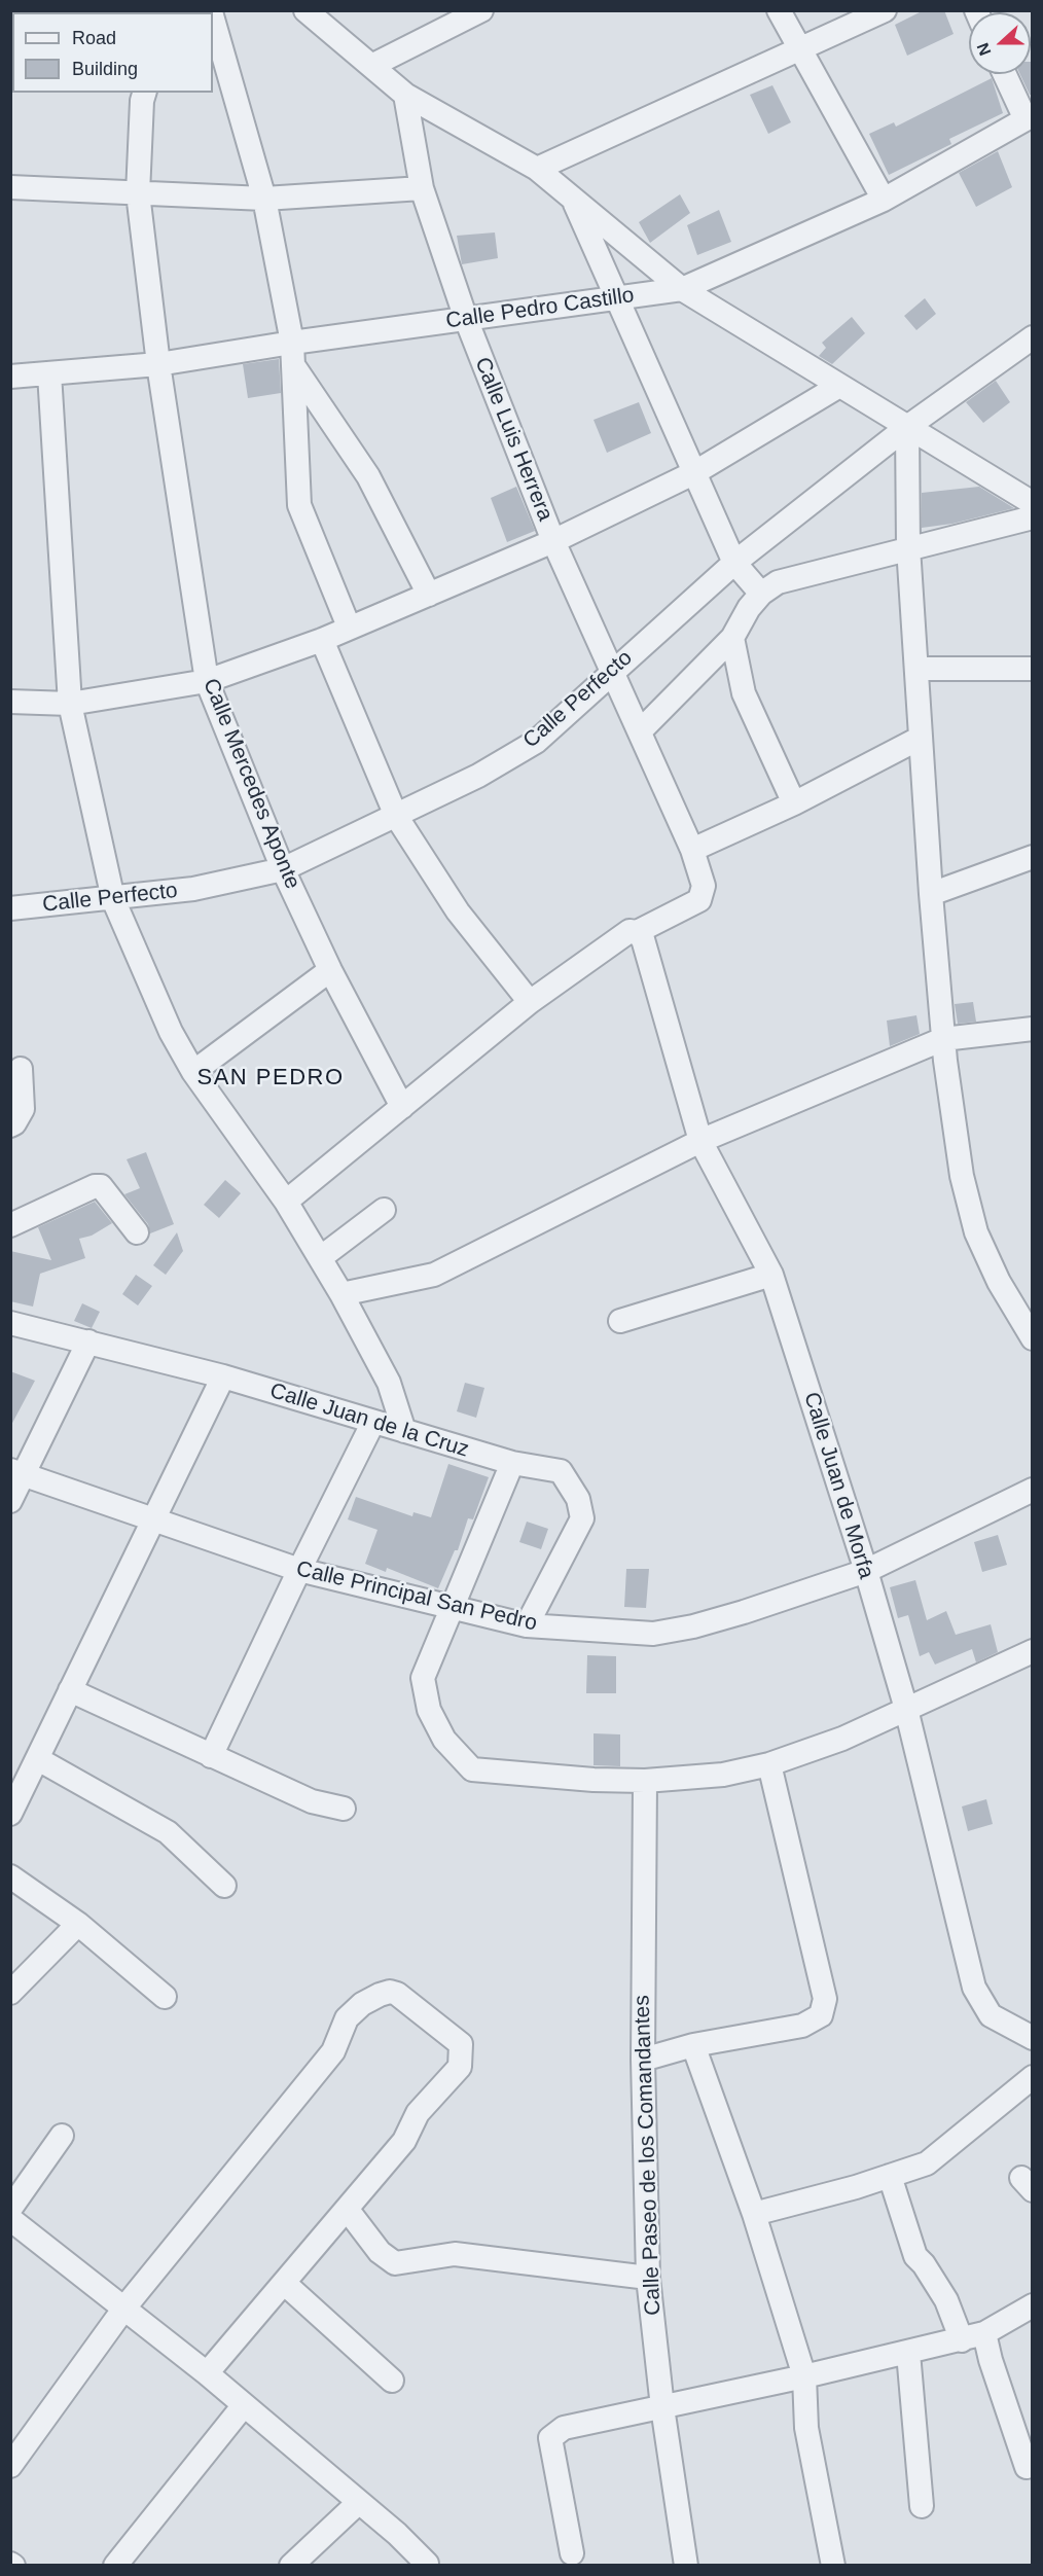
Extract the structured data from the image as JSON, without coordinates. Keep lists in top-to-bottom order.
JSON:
{
  "streets": {
    "street": [
      "Calle Pedro Castillo",
      "Calle Luis Herrera",
      "Calle Perfecto",
      "Calle Mercedes Aponte",
      "Calle Juan de la Cruz",
      "Calle Juan de Morfa",
      "Calle Principal San Pedro",
      "Calle Paseo de los Comandantes"
    ]
  },
  "crossings": [
    ["Calle Pedro Castillo", "Calle Luis Herrera"],
    ["Calle Pedro Castillo", "Calle Mercedes Aponte"],
    ["Calle Luis Herrera", "Calle Perfecto"],
    ["Calle Luis Herrera", "Calle Mercedes Aponte"],
    ["Calle Luis Herrera", "Calle Juan de Morfa"],
    ["Calle Perfecto", "Calle Mercedes Aponte"],
    ["Calle Juan de la Cruz", "Calle Principal San Pedro"],
    ["Calle Juan de Morfa", "Calle Principal San Pedro"]
  ],
  "districts": ["SAN PEDRO"],
  "legend": ["Road", "Building"],
  "north": "left"
}
